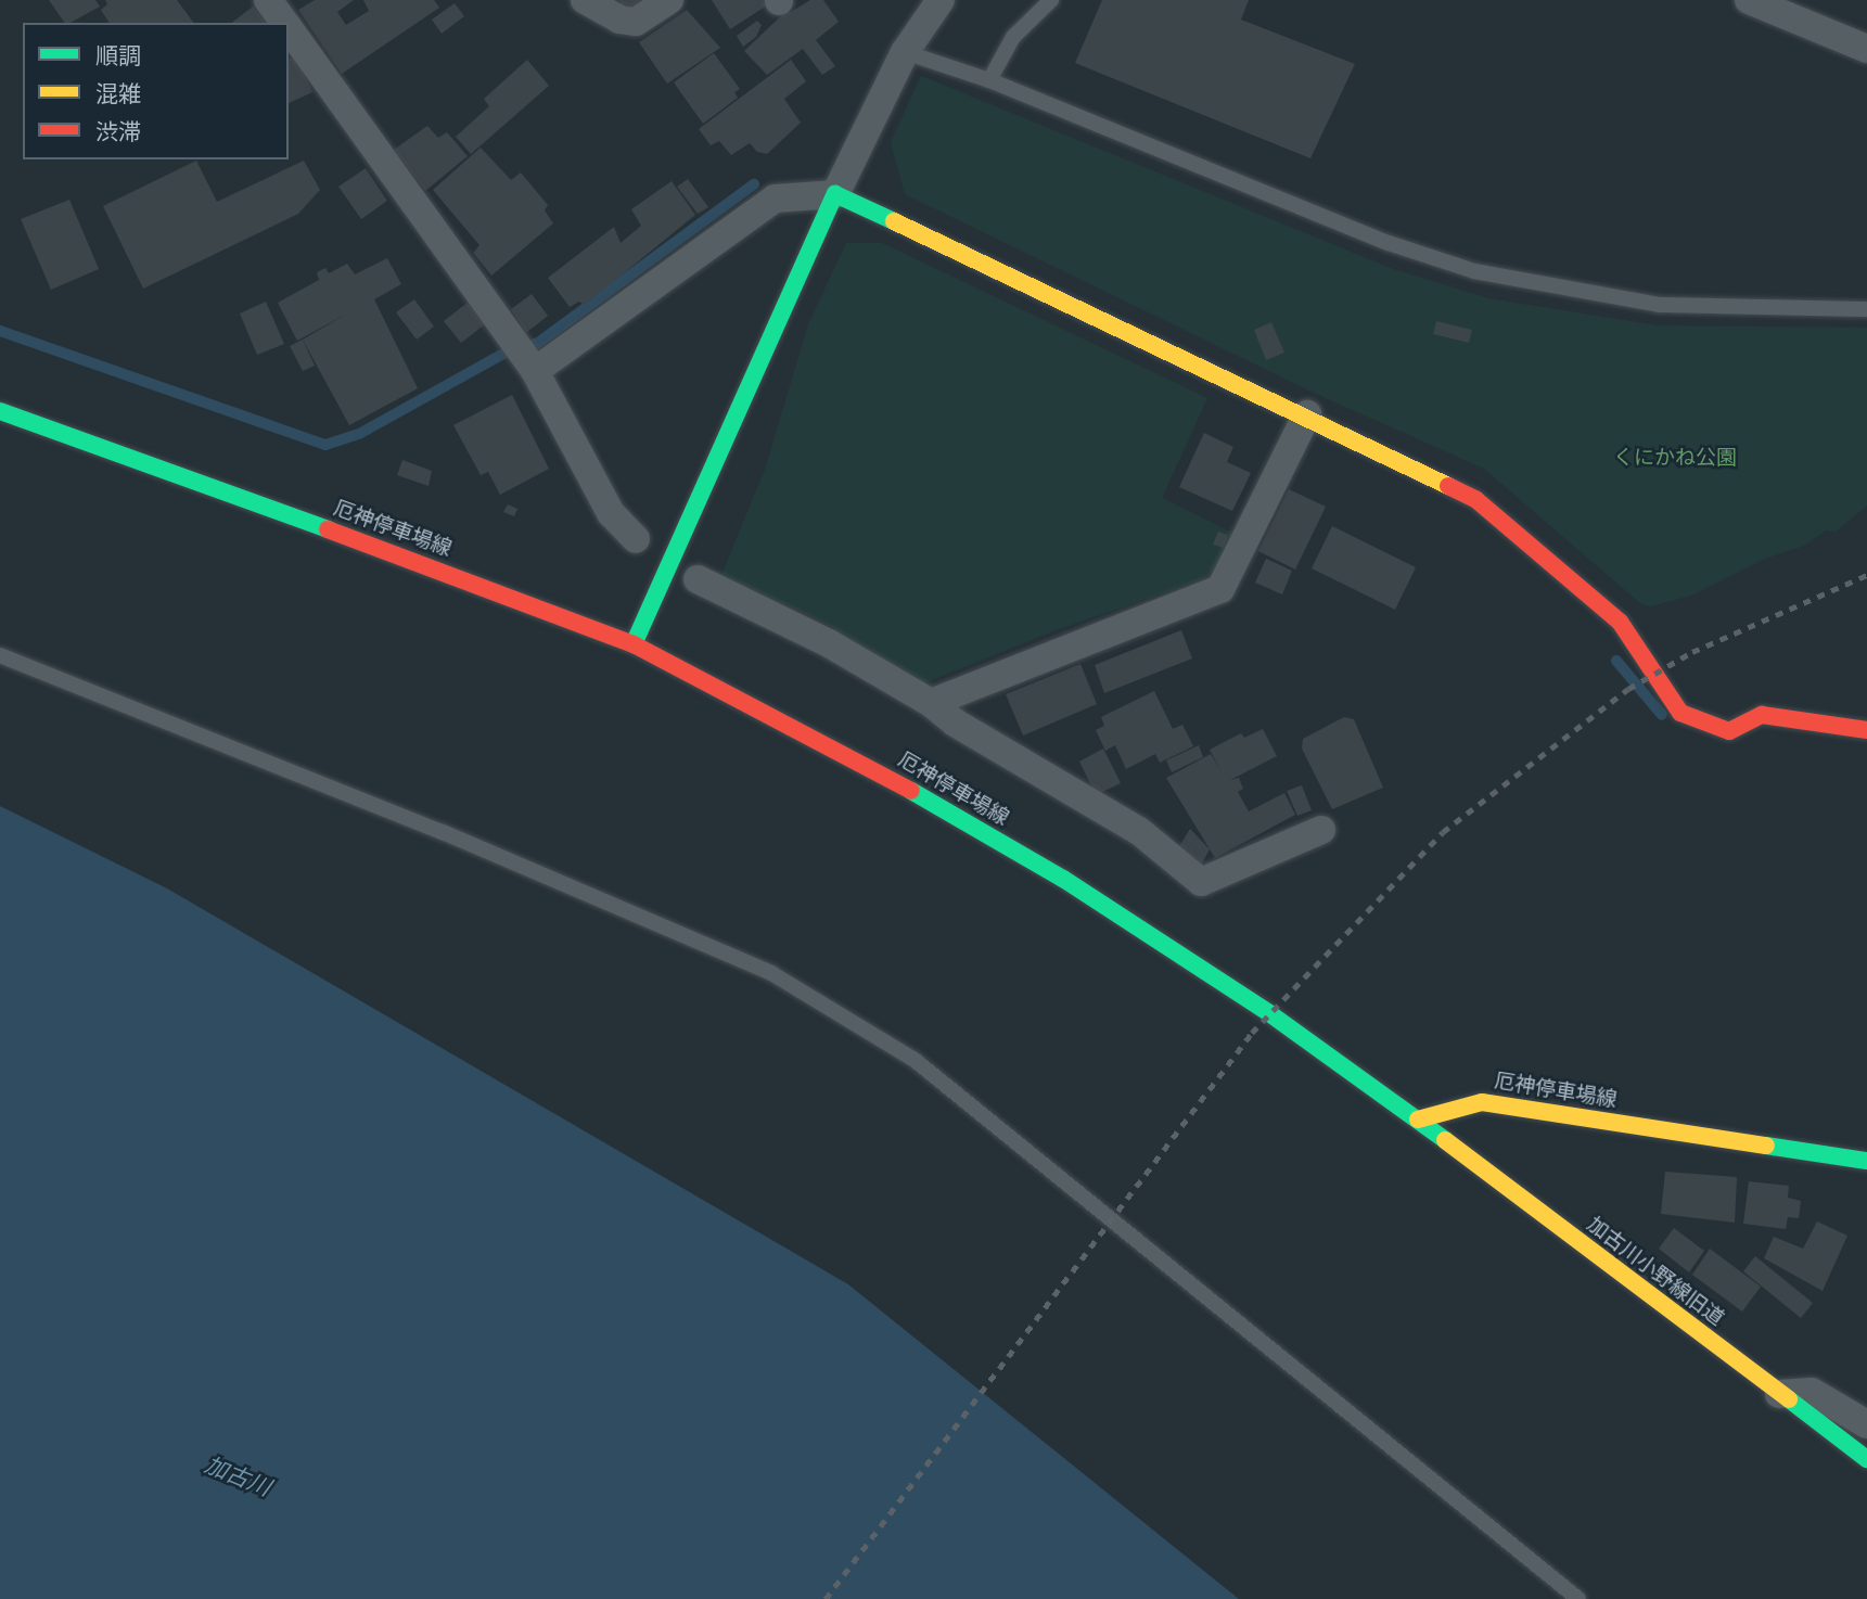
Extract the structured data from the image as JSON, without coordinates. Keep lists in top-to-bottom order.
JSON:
{
  "streets": {
    "street": ["厄神停車場線", "加古川小野線旧道"]
  },
  "crossings": [
    ["厄神停車場線", "加古川小野線旧道"]
  ],
  "water": ["加古川"],
  "parks": ["くにかね公園"],
  "legend": ["順調", "混雑", "渋滞"]
}
